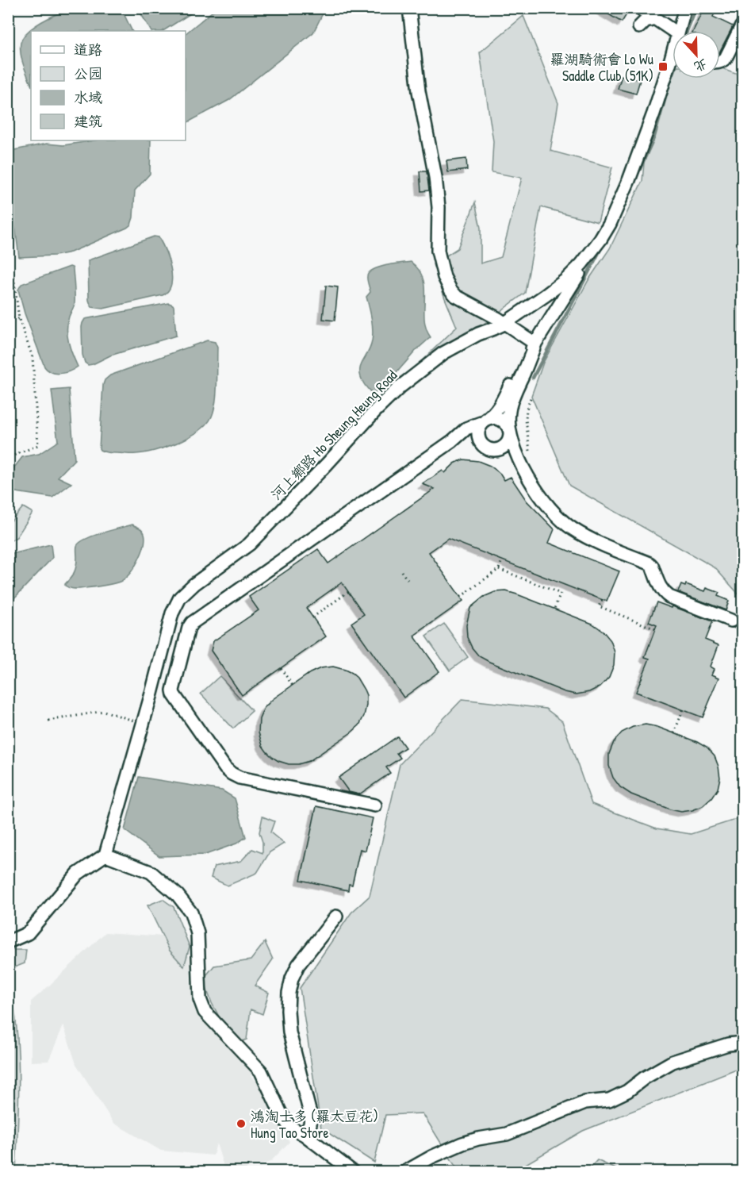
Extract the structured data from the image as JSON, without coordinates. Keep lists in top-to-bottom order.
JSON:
{
  "streets": {
    "street": ["河上鄉路 Ho Sheung Heung Road"]
  },
  "places": {
    "transit": ["羅湖騎術會 Lo Wu Saddle Club (51K)"],
    "other": ["鴻淘士多 (羅太豆花) Hung Tao Store"]
  },
  "legend": [
    "道路",
    "公园",
    "水域",
    "建筑"
  ],
  "north": "bottom"
}
